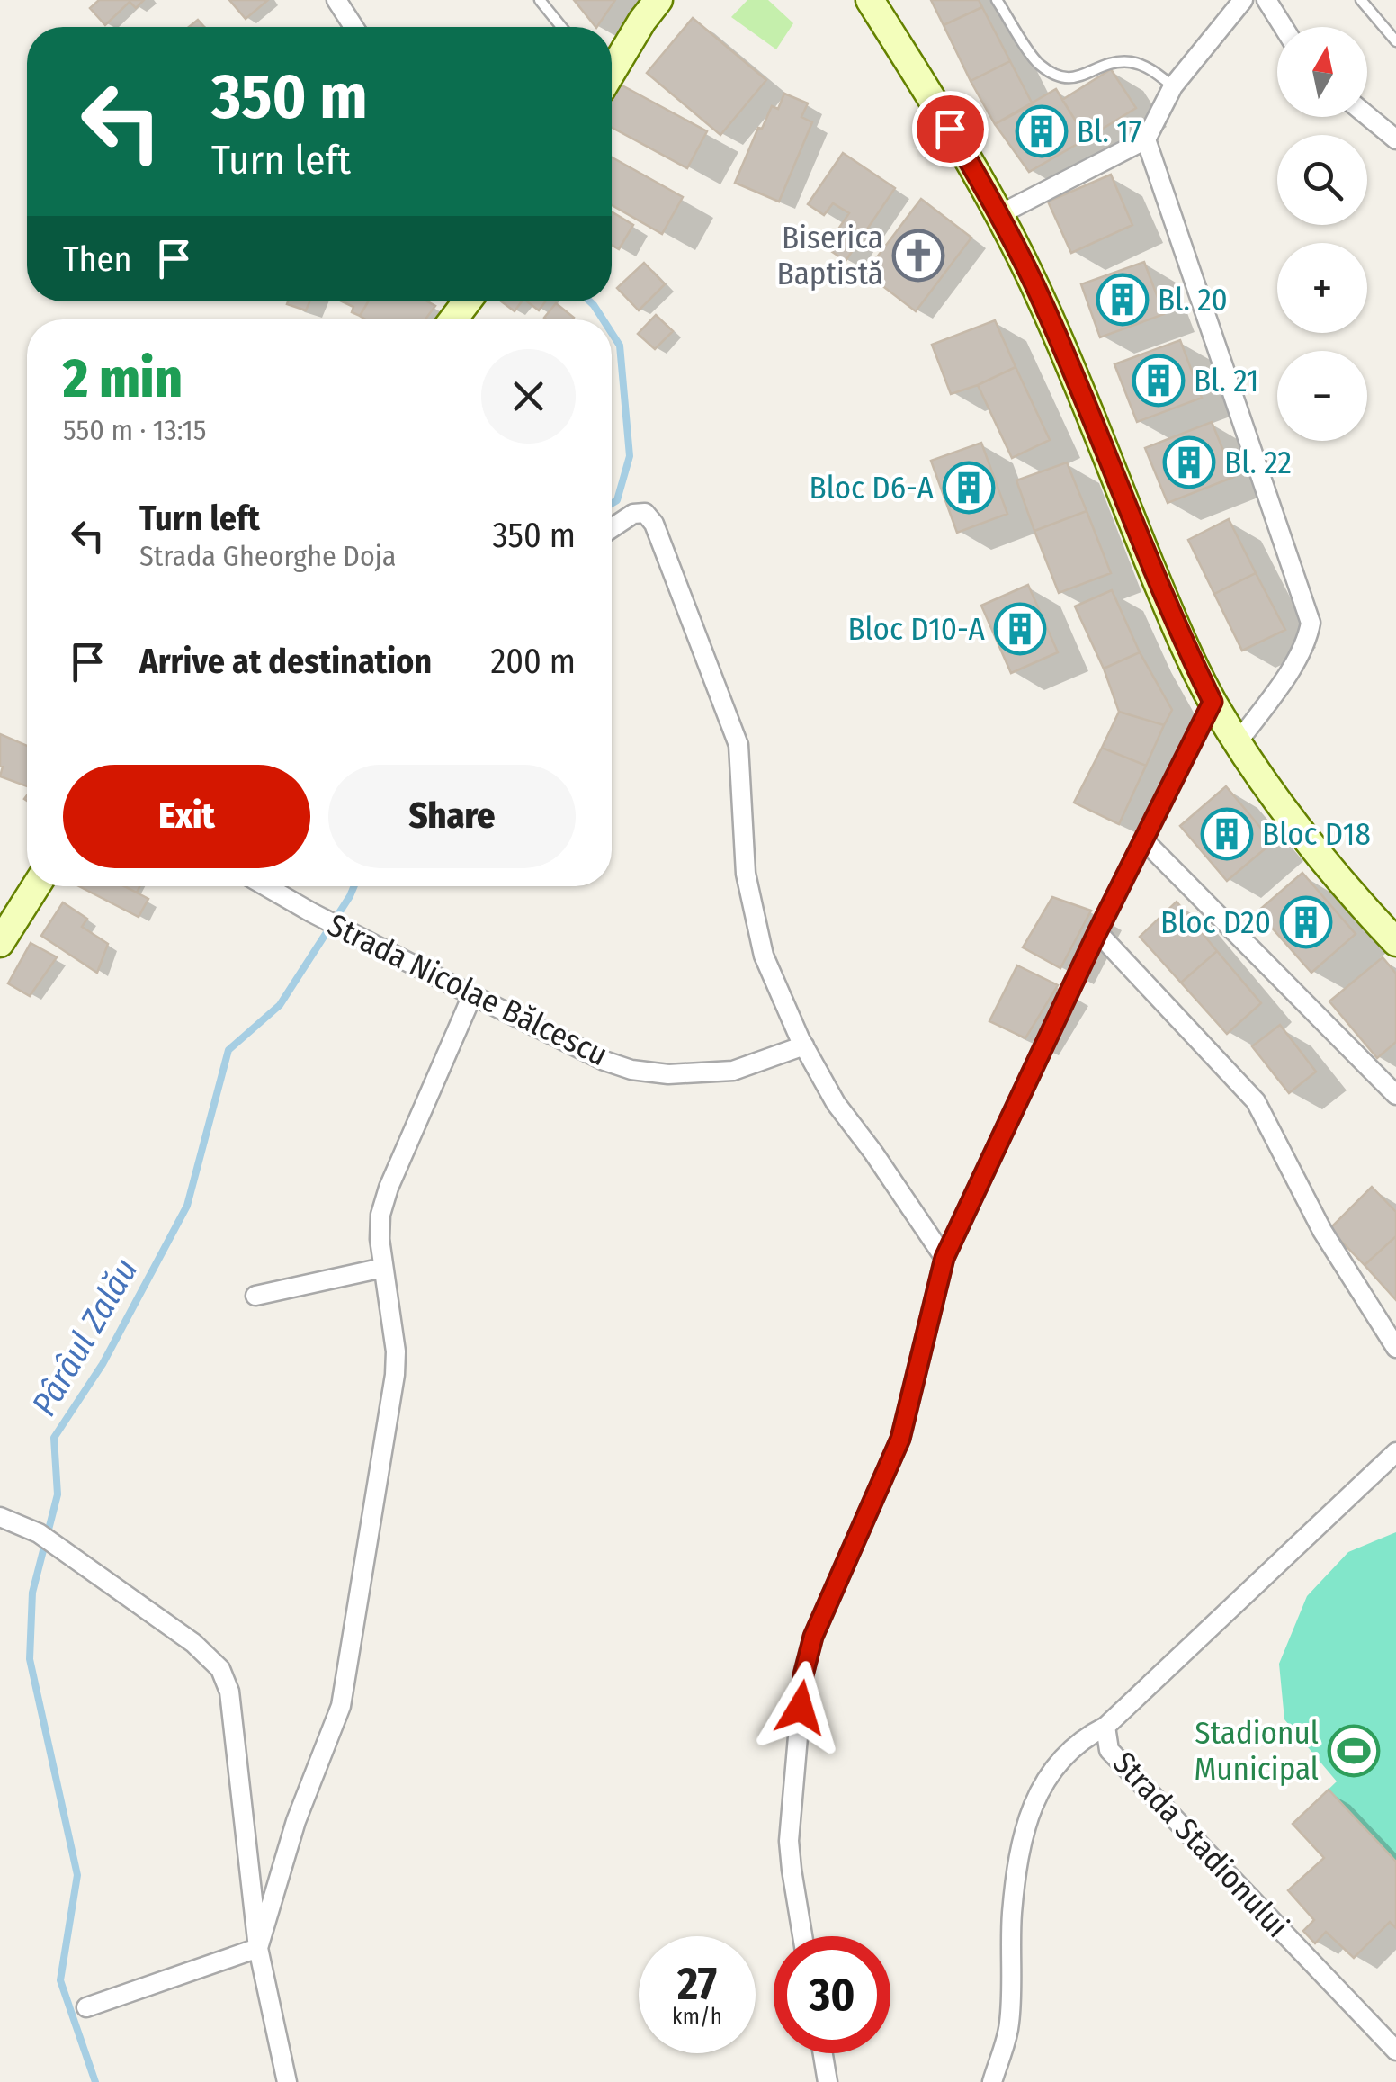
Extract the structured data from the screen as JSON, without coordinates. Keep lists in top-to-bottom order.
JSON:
{
  "streets": {
    "street": ["Strada Nicolae Bălcescu", "Strada Stadionului"]
  },
  "water": ["Pârâul Zalău"],
  "places": {
    "building": [
      "Bl. 17",
      "Bl. 20",
      "Bl. 21",
      "Bl. 22",
      "Bloc D6-A",
      "Bloc D10-A",
      "Bloc D18",
      "Bloc D20"
    ],
    "church": ["Biserica Baptistă"],
    "sports": ["Stadionul Municipal"]
  },
  "north": "top",
  "page": {
    "map_buttons": ["+", "−"],
    "turn": ["350 m", "Turn left"],
    "then": "Then",
    "heading": ["2 min", "550 m · 13:15"],
    "list": [
      {
        "name": "Turn left",
        "note": "Strada Gheorghe Doja",
        "value": "350 m"
      },
      {
        "name": "Arrive at destination",
        "value": "200 m"
      }
    ],
    "buttons": ["Exit", "Share"],
    "speed": "27 km/h",
    "limit": "30"
  }
}
